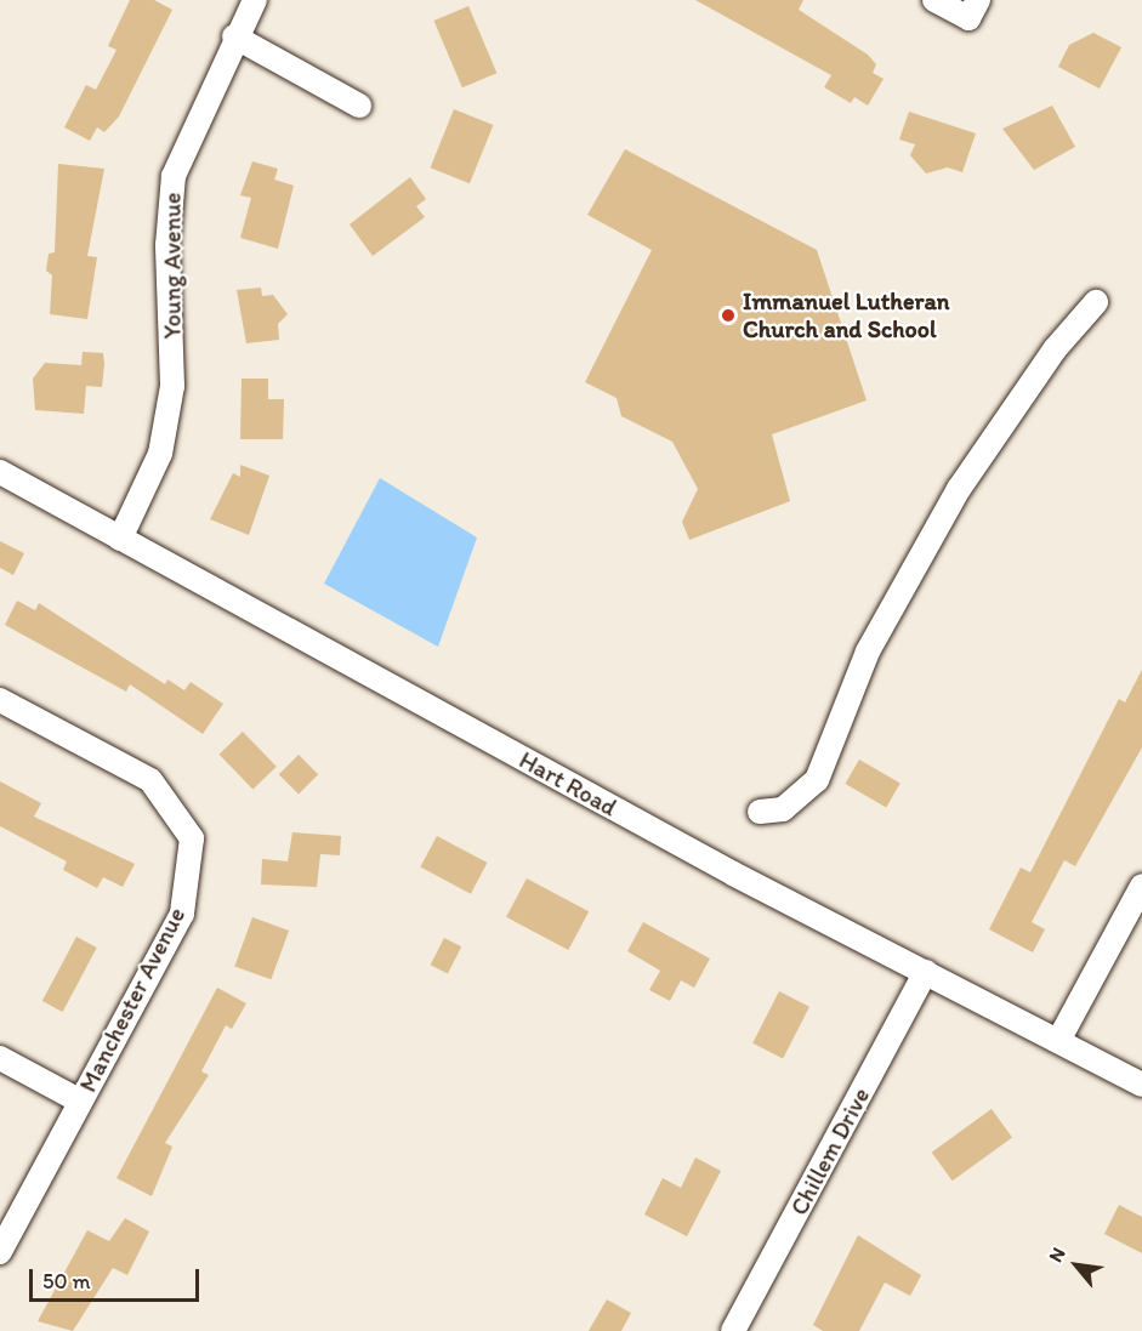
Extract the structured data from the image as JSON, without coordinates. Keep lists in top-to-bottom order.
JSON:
{
  "streets": {
    "street": [
      "Young Avenue",
      "Hart Road",
      "Manchester Avenue",
      "Chillem Drive"
    ]
  },
  "crossings": [
    ["Young Avenue", "Hart Road"],
    ["Hart Road", "Chillem Drive"]
  ],
  "places": ["Immanuel Lutheran Church and School"],
  "scale_bar": "50 m",
  "north": "top left"
}
